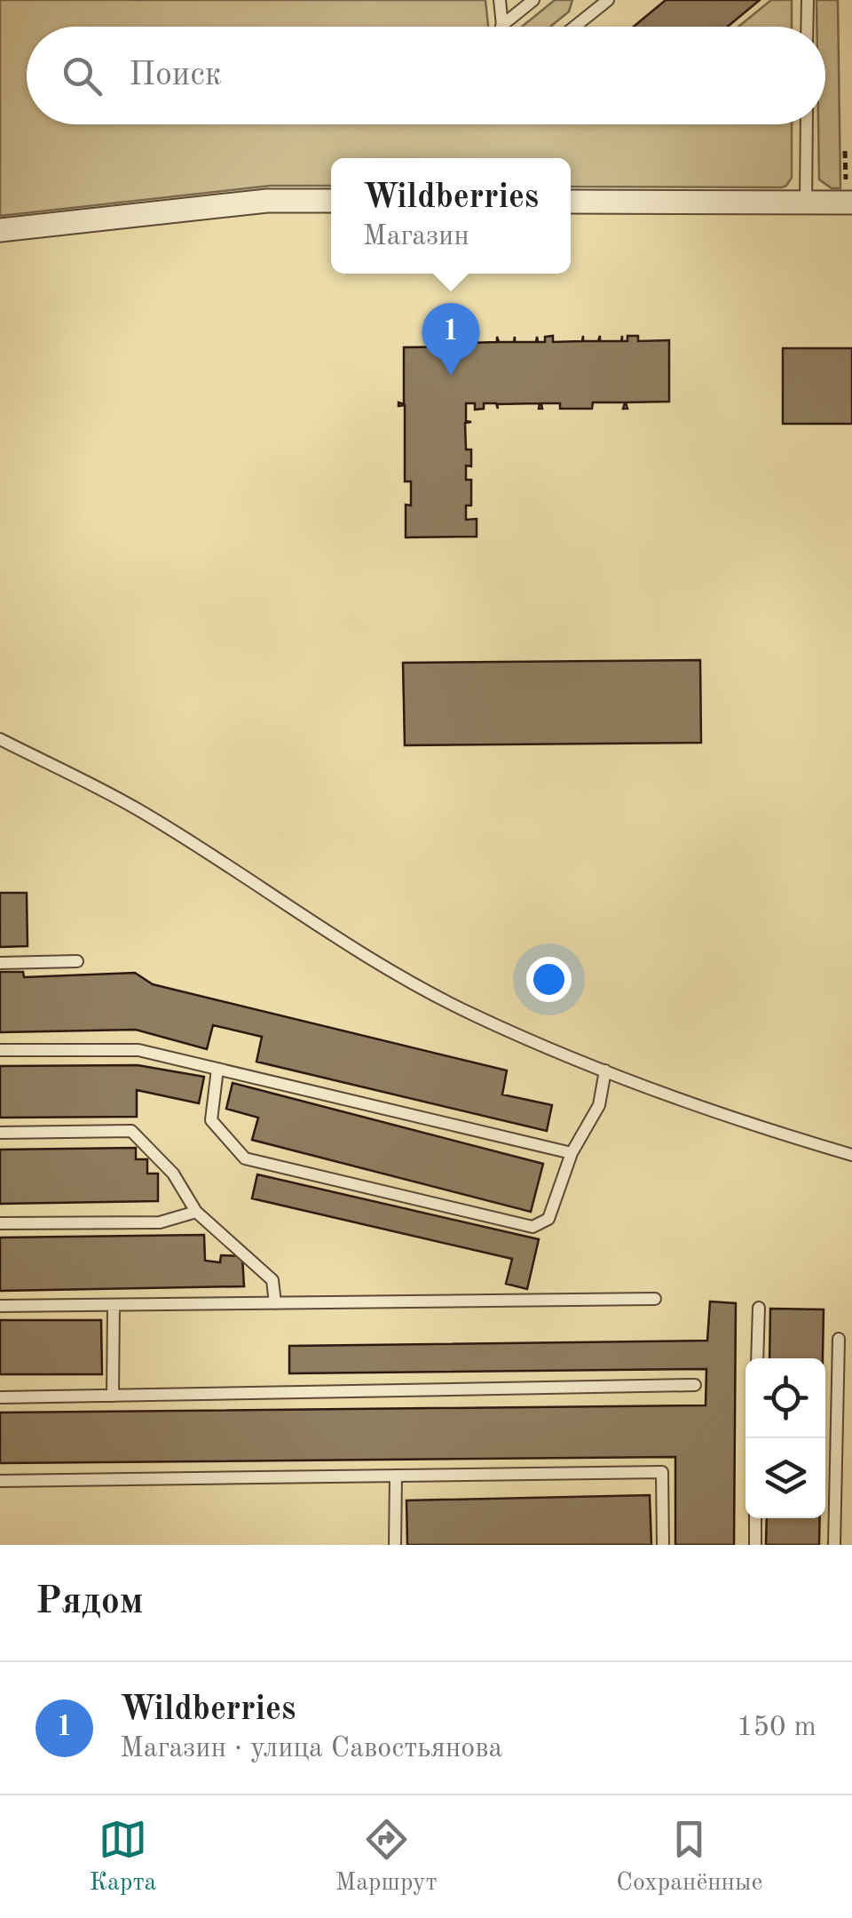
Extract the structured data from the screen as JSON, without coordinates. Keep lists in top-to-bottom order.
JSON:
{
  "page": {
    "search": "Поиск",
    "popup": ["Wildberries", "Магазин"],
    "pins": "1",
    "heading": "Рядом",
    "list": [
      {
        "mark": "1",
        "name": "Wildberries",
        "note": "Магазин · улица Савостьянова",
        "value": "150 m"
      }
    ],
    "nav": ["Карта", "Маршрут", "Сохранённые"]
  }
}
